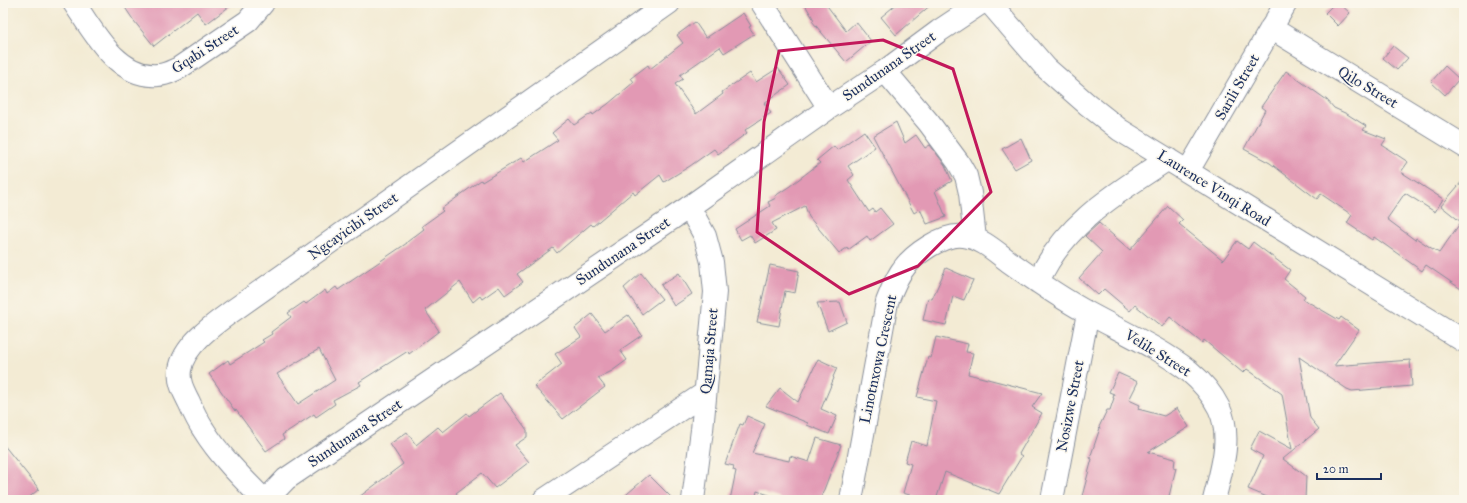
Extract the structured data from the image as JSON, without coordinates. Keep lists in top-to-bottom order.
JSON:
{
  "streets": {
    "street": [
      "Gqabi Street",
      "Sundunana Street",
      "Sarili Street",
      "Qilo Street",
      "Laurence Vinqi Road",
      "Ngcayicibi Street",
      "Qamaja Street",
      "Velile Street",
      "Linotnxowa Crescent",
      "Nosizwe Street"
    ]
  },
  "crossings": [
    ["Sundunana Street", "Ngcayicibi Street"],
    ["Sundunana Street", "Qamaja Street"],
    ["Sarili Street", "Qilo Street"],
    ["Sarili Street", "Laurence Vinqi Road"],
    ["Velile Street", "Linotnxowa Crescent"],
    ["Velile Street", "Nosizwe Street"],
    ["Linotnxowa Crescent", "Nosizwe Street"]
  ],
  "scale_bar": "20 m"
}
